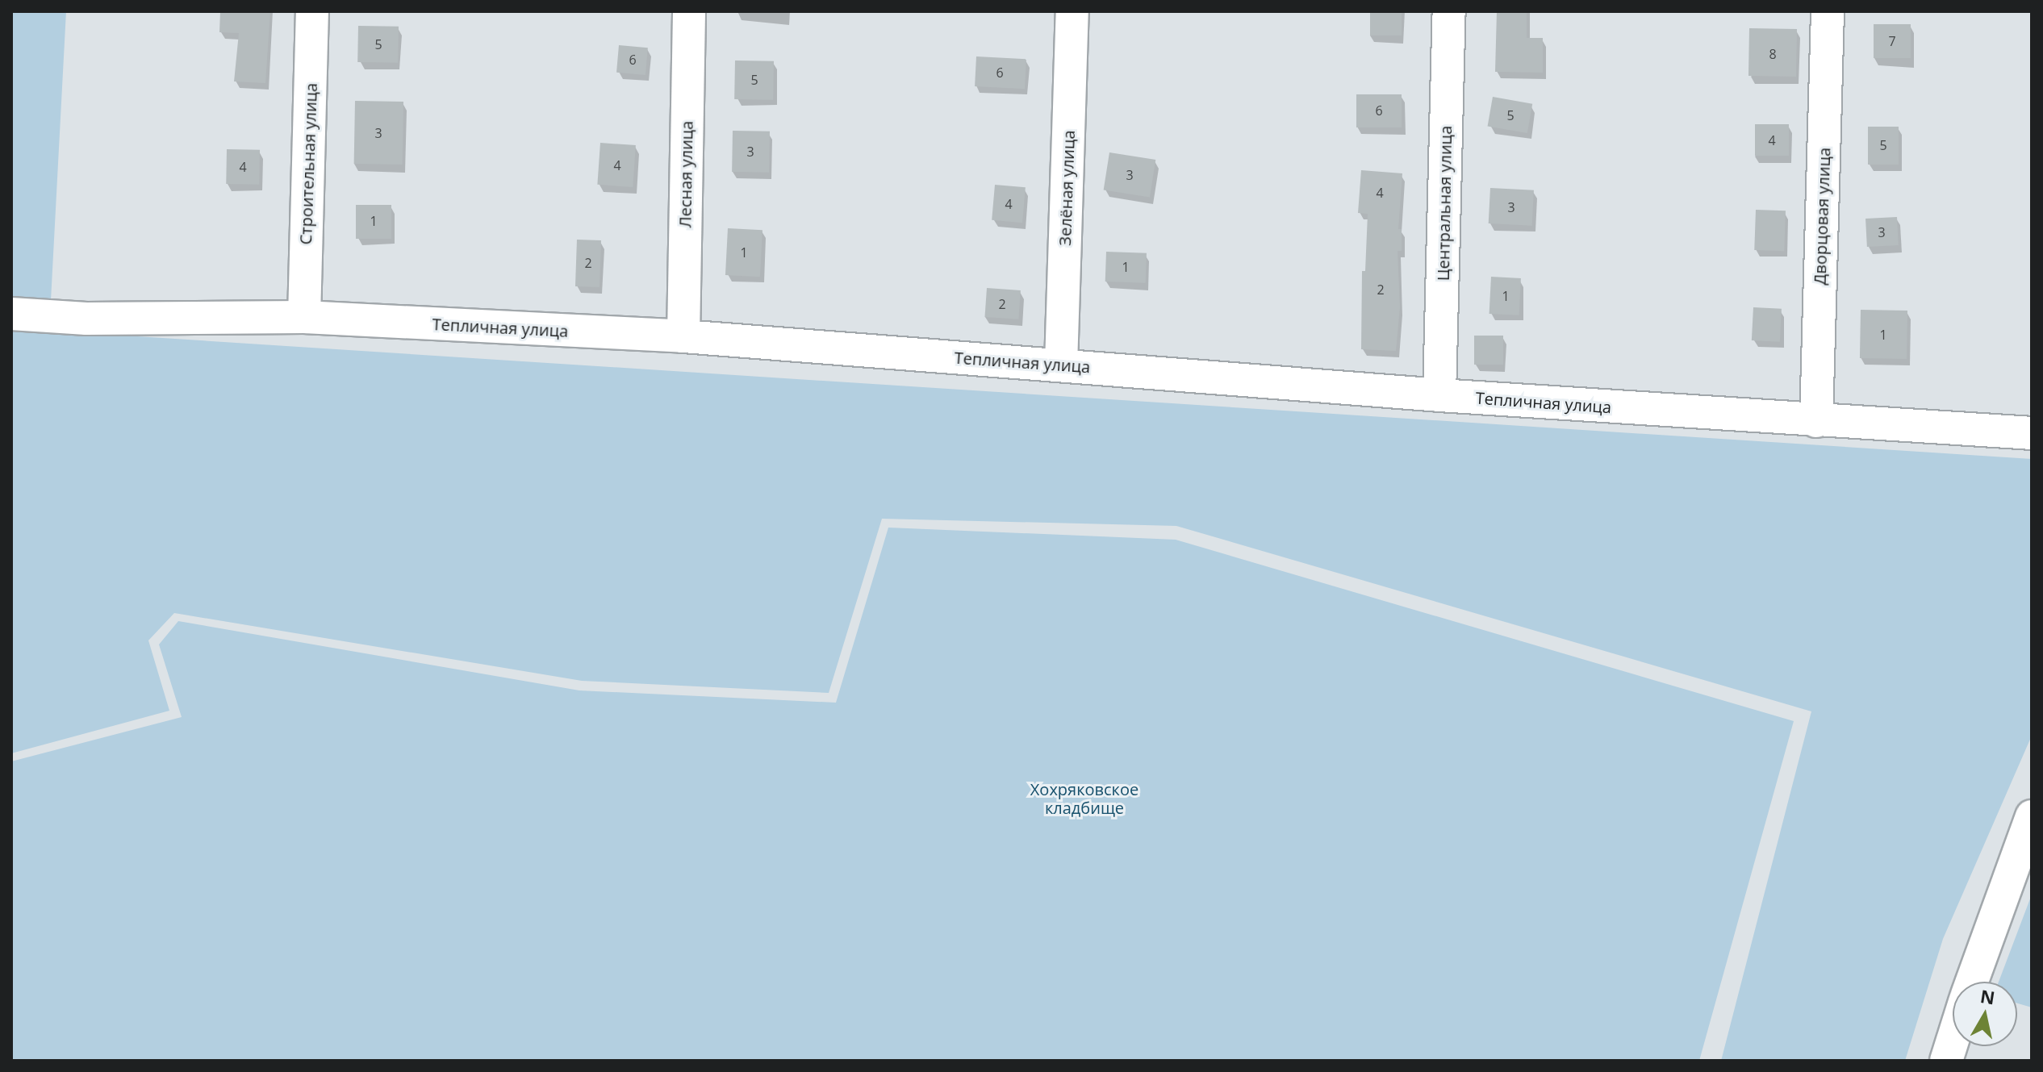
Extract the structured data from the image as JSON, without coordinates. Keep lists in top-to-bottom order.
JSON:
{
  "streets": {
    "street": [
      "Строительная улица",
      "Лесная улица",
      "Зелёная улица",
      "Центральная улица",
      "Дворцовая улица",
      "Тепличная улица"
    ]
  },
  "crossings": [
    ["Строительная улица", "Тепличная улица"],
    ["Лесная улица", "Тепличная улица"],
    ["Зелёная улица", "Тепличная улица"],
    ["Центральная улица", "Тепличная улица"],
    ["Дворцовая улица", "Тепличная улица"]
  ],
  "parks": ["Хохряковское кладбище"],
  "house_numbers": [
    "7",
    "5",
    "8",
    "6",
    "6",
    "5",
    "6",
    "5",
    "3",
    "4",
    "5",
    "3",
    "4",
    "4",
    "3",
    "4",
    "4",
    "3",
    "1",
    "3",
    "1",
    "2",
    "1",
    "2",
    "1",
    "2",
    "1"
  ],
  "north": "top"
}
